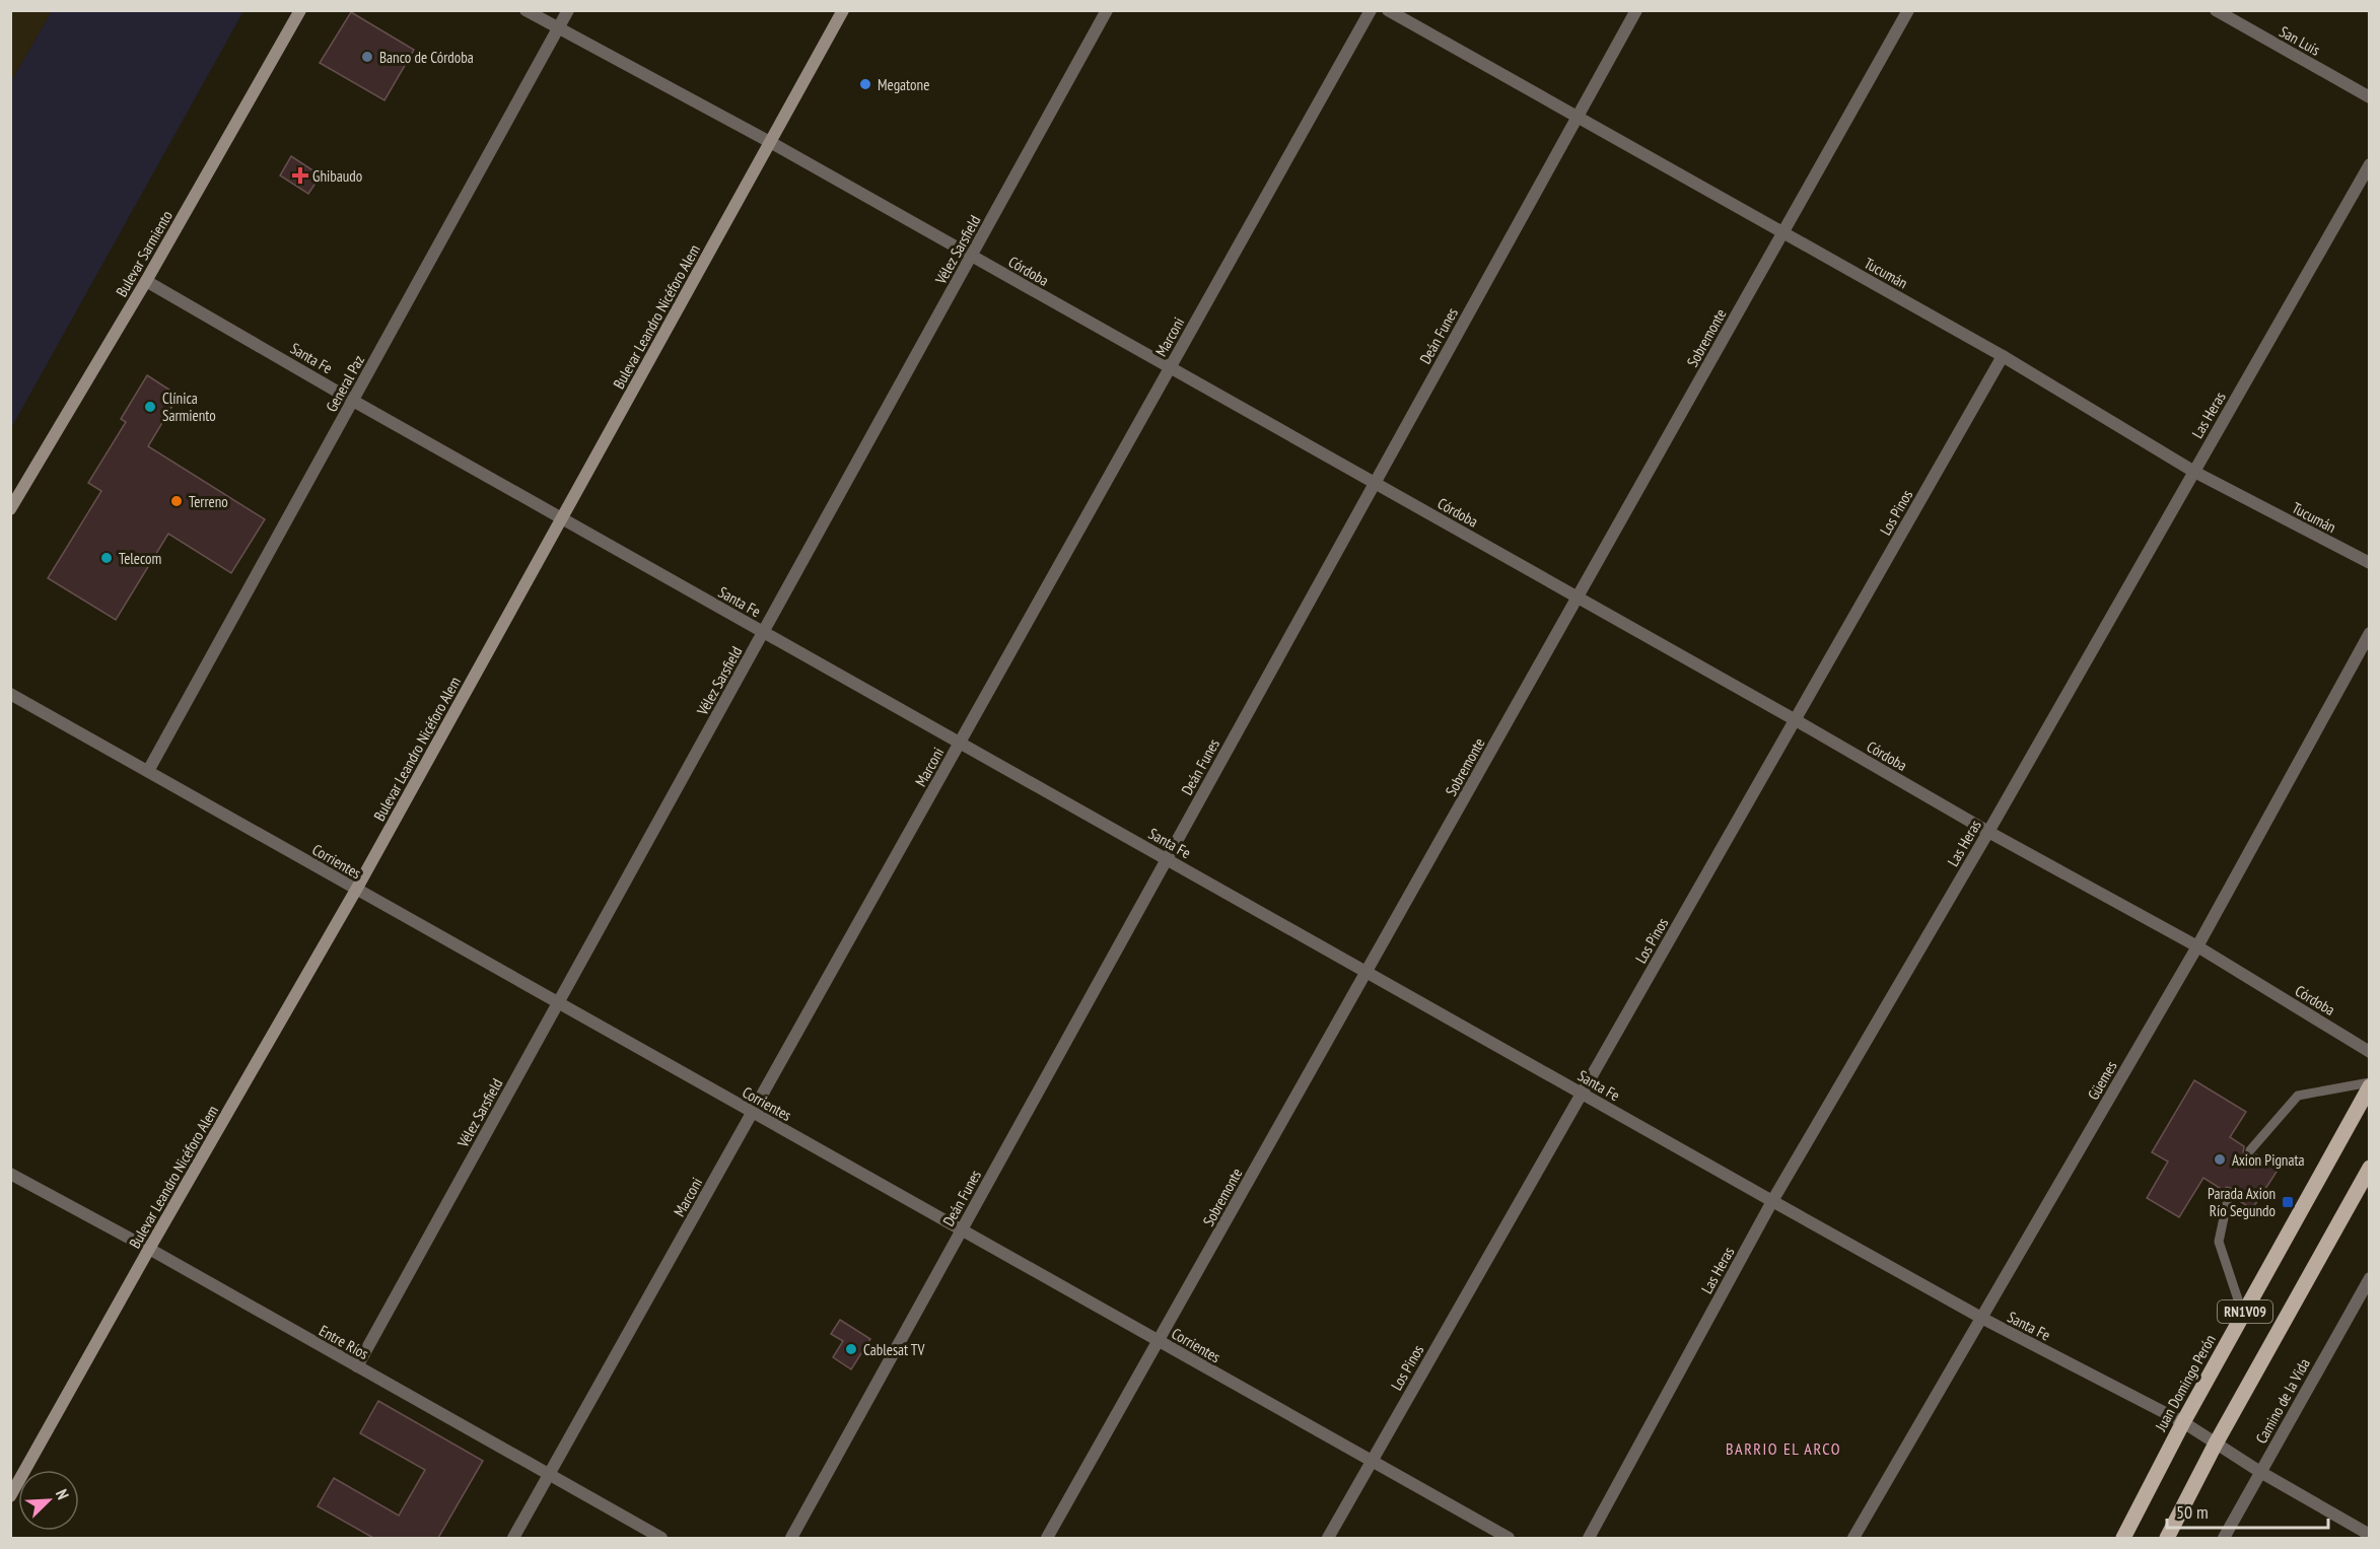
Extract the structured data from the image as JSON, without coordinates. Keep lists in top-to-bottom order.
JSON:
{
  "streets": {
    "main road": ["RN1V09", "Juan Domingo Perón"],
    "street": [
      "San Luis",
      "Vélez Sarsfield",
      "Bulevar Sarmiento",
      "Córdoba",
      "Tucumán",
      "Bulevar Leandro Nicéforo Alem",
      "Deán Funes",
      "Marconi",
      "Sobremonte",
      "Santa Fe",
      "General Paz",
      "Las Heras",
      "Los Pinos",
      "Corrientes",
      "Güemes",
      "Entre Ríos",
      "Camino de la Vida"
    ]
  },
  "crossings": [
    ["Vélez Sarsfield", "Córdoba"],
    ["Vélez Sarsfield", "Santa Fe"],
    ["Vélez Sarsfield", "Corrientes"],
    ["Vélez Sarsfield", "Entre Ríos"],
    ["Bulevar Sarmiento", "Santa Fe"],
    ["Córdoba", "Bulevar Leandro Nicéforo Alem"],
    ["Córdoba", "Deán Funes"],
    ["Córdoba", "Marconi"],
    ["Córdoba", "Sobremonte"],
    ["Córdoba", "General Paz"],
    ["Córdoba", "Las Heras"],
    ["Córdoba", "Los Pinos"],
    ["Córdoba", "Güemes"],
    ["Tucumán", "Deán Funes"],
    ["Tucumán", "Sobremonte"],
    ["Tucumán", "Las Heras"],
    ["Tucumán", "Los Pinos"],
    ["Bulevar Leandro Nicéforo Alem", "Santa Fe"],
    ["Bulevar Leandro Nicéforo Alem", "Corrientes"],
    ["Bulevar Leandro Nicéforo Alem", "Entre Ríos"],
    ["Deán Funes", "Santa Fe"],
    ["Deán Funes", "Corrientes"],
    ["Marconi", "Santa Fe"],
    ["Marconi", "Corrientes"],
    ["Marconi", "Entre Ríos"],
    ["Sobremonte", "Santa Fe"],
    ["Sobremonte", "Corrientes"],
    ["Santa Fe", "General Paz"],
    ["Santa Fe", "Las Heras"],
    ["Santa Fe", "Los Pinos"],
    ["Santa Fe", "Güemes"],
    ["Santa Fe", "RN1V09"],
    ["Santa Fe", "Juan Domingo Perón"],
    ["Santa Fe", "Camino de la Vida"],
    ["General Paz", "Corrientes"],
    ["Los Pinos", "Corrientes"]
  ],
  "districts": ["BARRIO EL ARCO"],
  "places": {
    "other": [
      "Banco de Córdoba",
      "Megatone",
      "Clínica Sarmiento",
      "Terreno",
      "Telecom",
      "Axion Pignata",
      "Cablesat TV"
    ],
    "health": ["Ghibaudo"],
    "transit": ["Parada Axion Río Segundo"]
  },
  "scale_bar": "50 m",
  "north": "top right"
}
